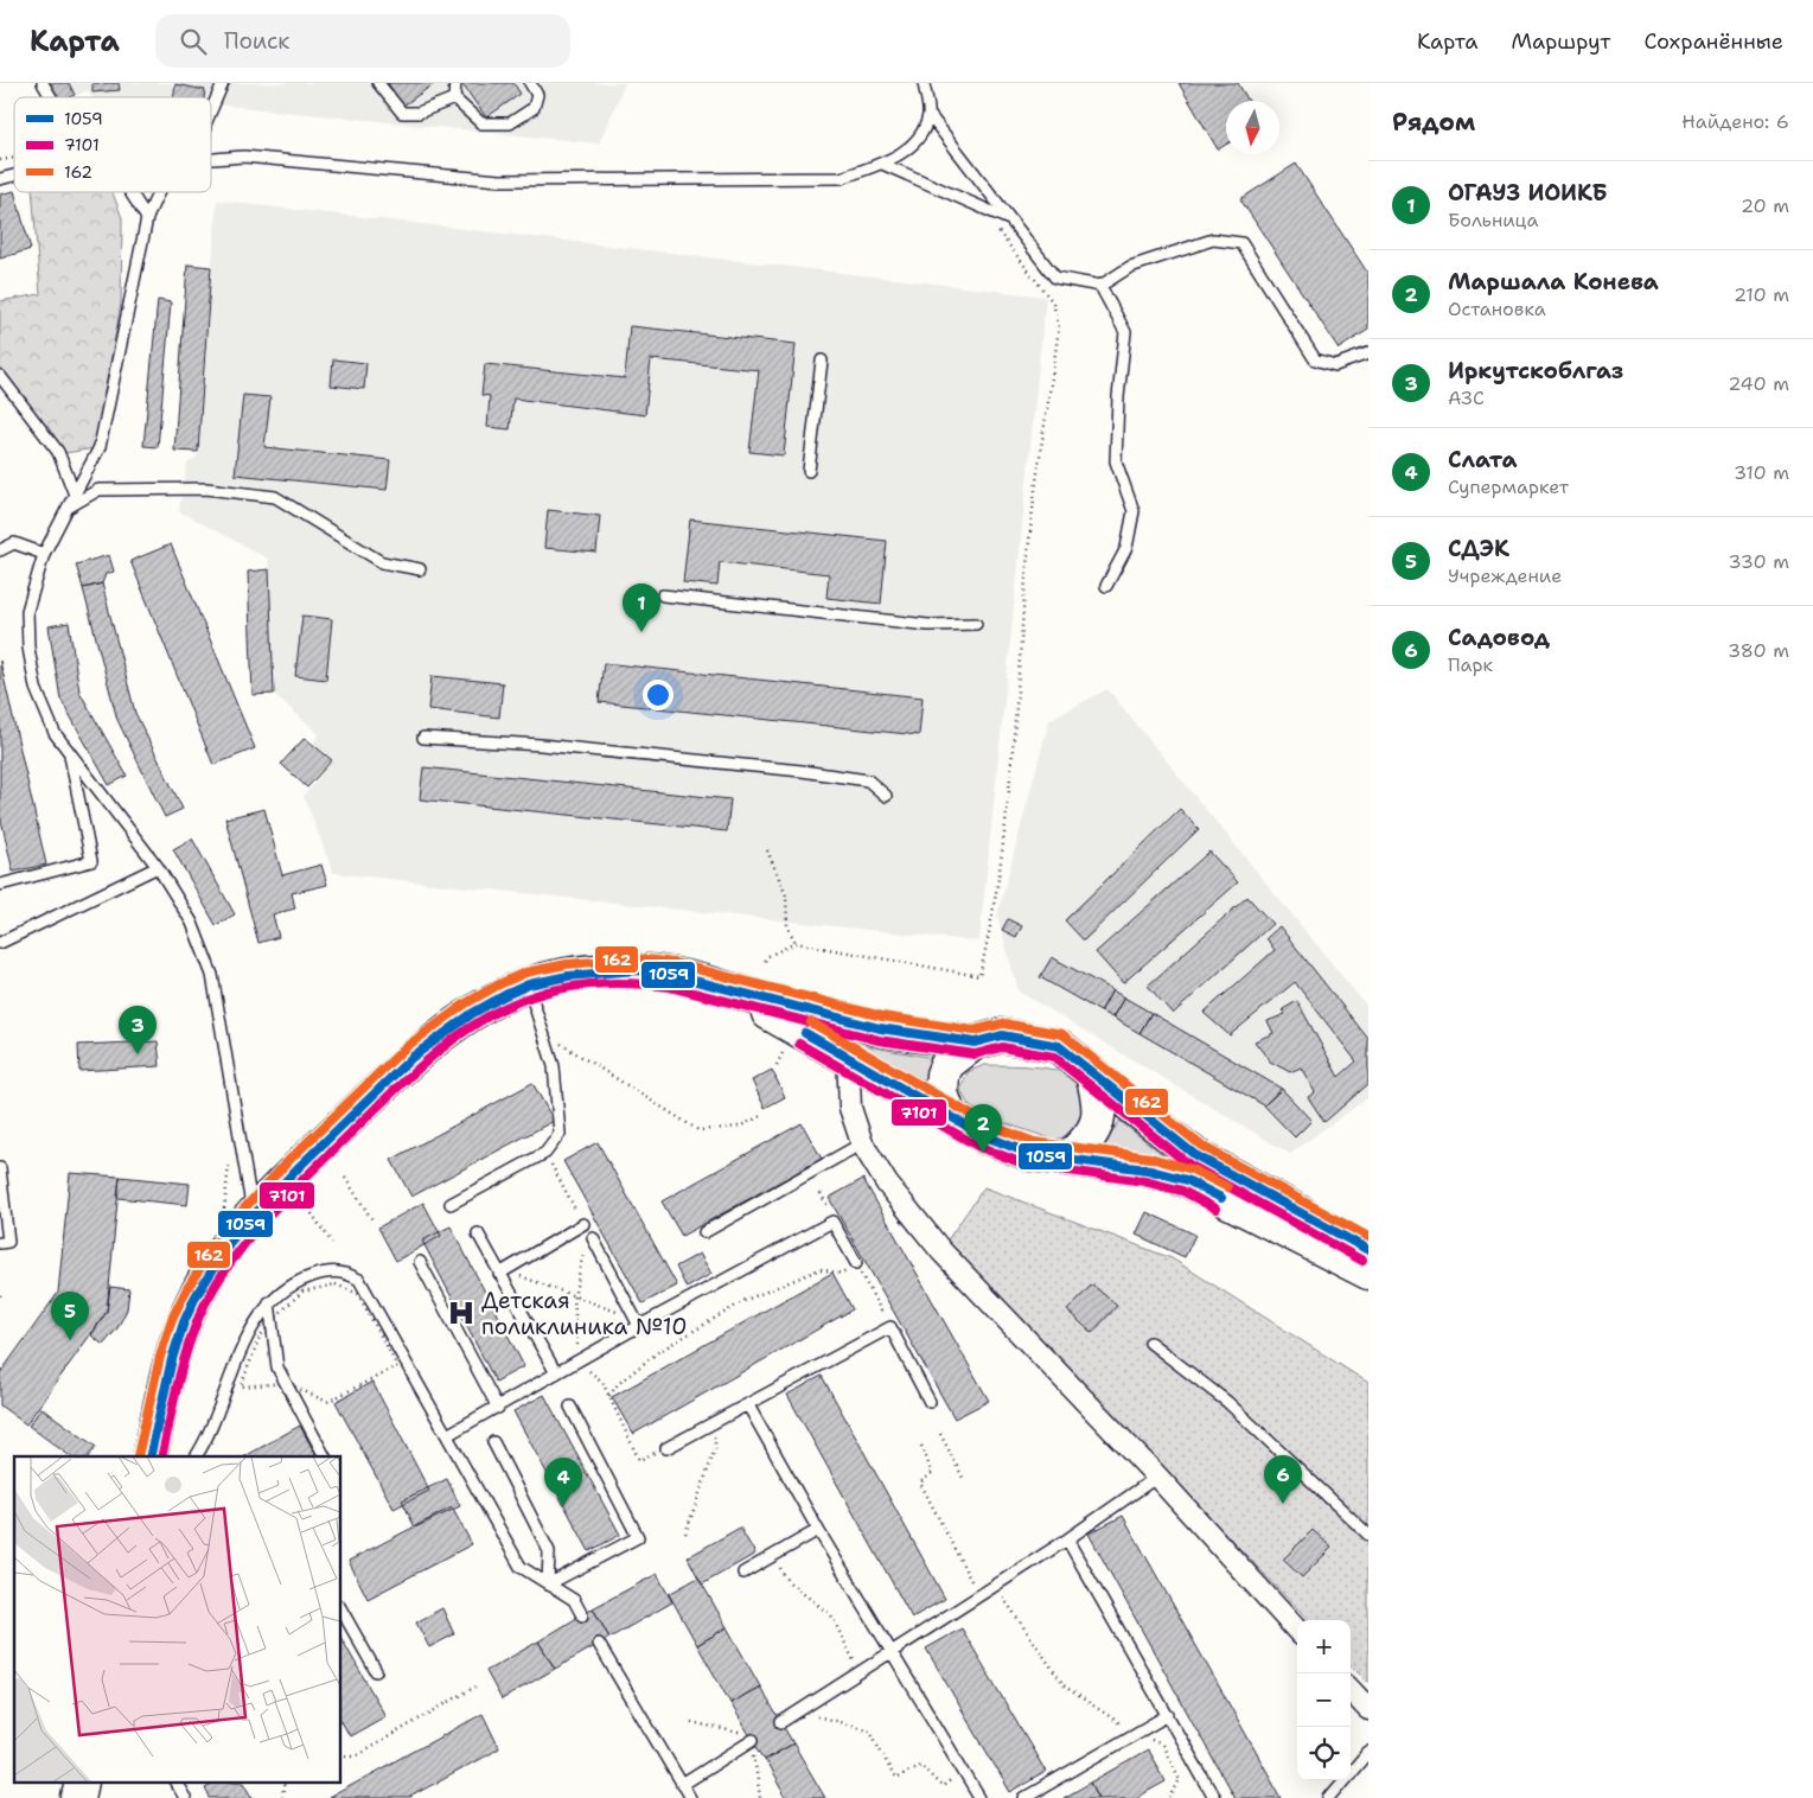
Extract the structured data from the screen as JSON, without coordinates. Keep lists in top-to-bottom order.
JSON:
{
  "places": {
    "hospital": ["Детская поликлиника №10"]
  },
  "lines": ["transit line 162", "transit line 1059", "transit line 7101"],
  "legend": ["1059", "7101", "162"],
  "north": "bottom",
  "page": {
    "header": "Карта",
    "search": "Поиск",
    "nav": ["Карта", "Маршрут", "Сохранённые"],
    "heading": ["Рядом", "Найдено: 6"],
    "list": [
      {
        "mark": "1",
        "name": "ОГАУЗ ИОИКБ",
        "note": "Больница",
        "value": "20 m"
      },
      {
        "mark": "2",
        "name": "Маршала Конева",
        "note": "Остановка",
        "value": "210 m"
      },
      {
        "mark": "3",
        "name": "Иркутскоблгаз",
        "note": "АЗС",
        "value": "240 m"
      },
      {
        "mark": "4",
        "name": "Слата",
        "note": "Супермаркет",
        "value": "310 m"
      },
      {
        "mark": "5",
        "name": "СДЭК",
        "note": "Учреждение",
        "value": "330 m"
      },
      {
        "mark": "6",
        "name": "Садовод",
        "note": "Парк",
        "value": "380 m"
      }
    ],
    "pins": [
      "1",
      "3",
      "2",
      "5",
      "6",
      "4"
    ],
    "map_buttons": ["+", "−"]
  }
}
